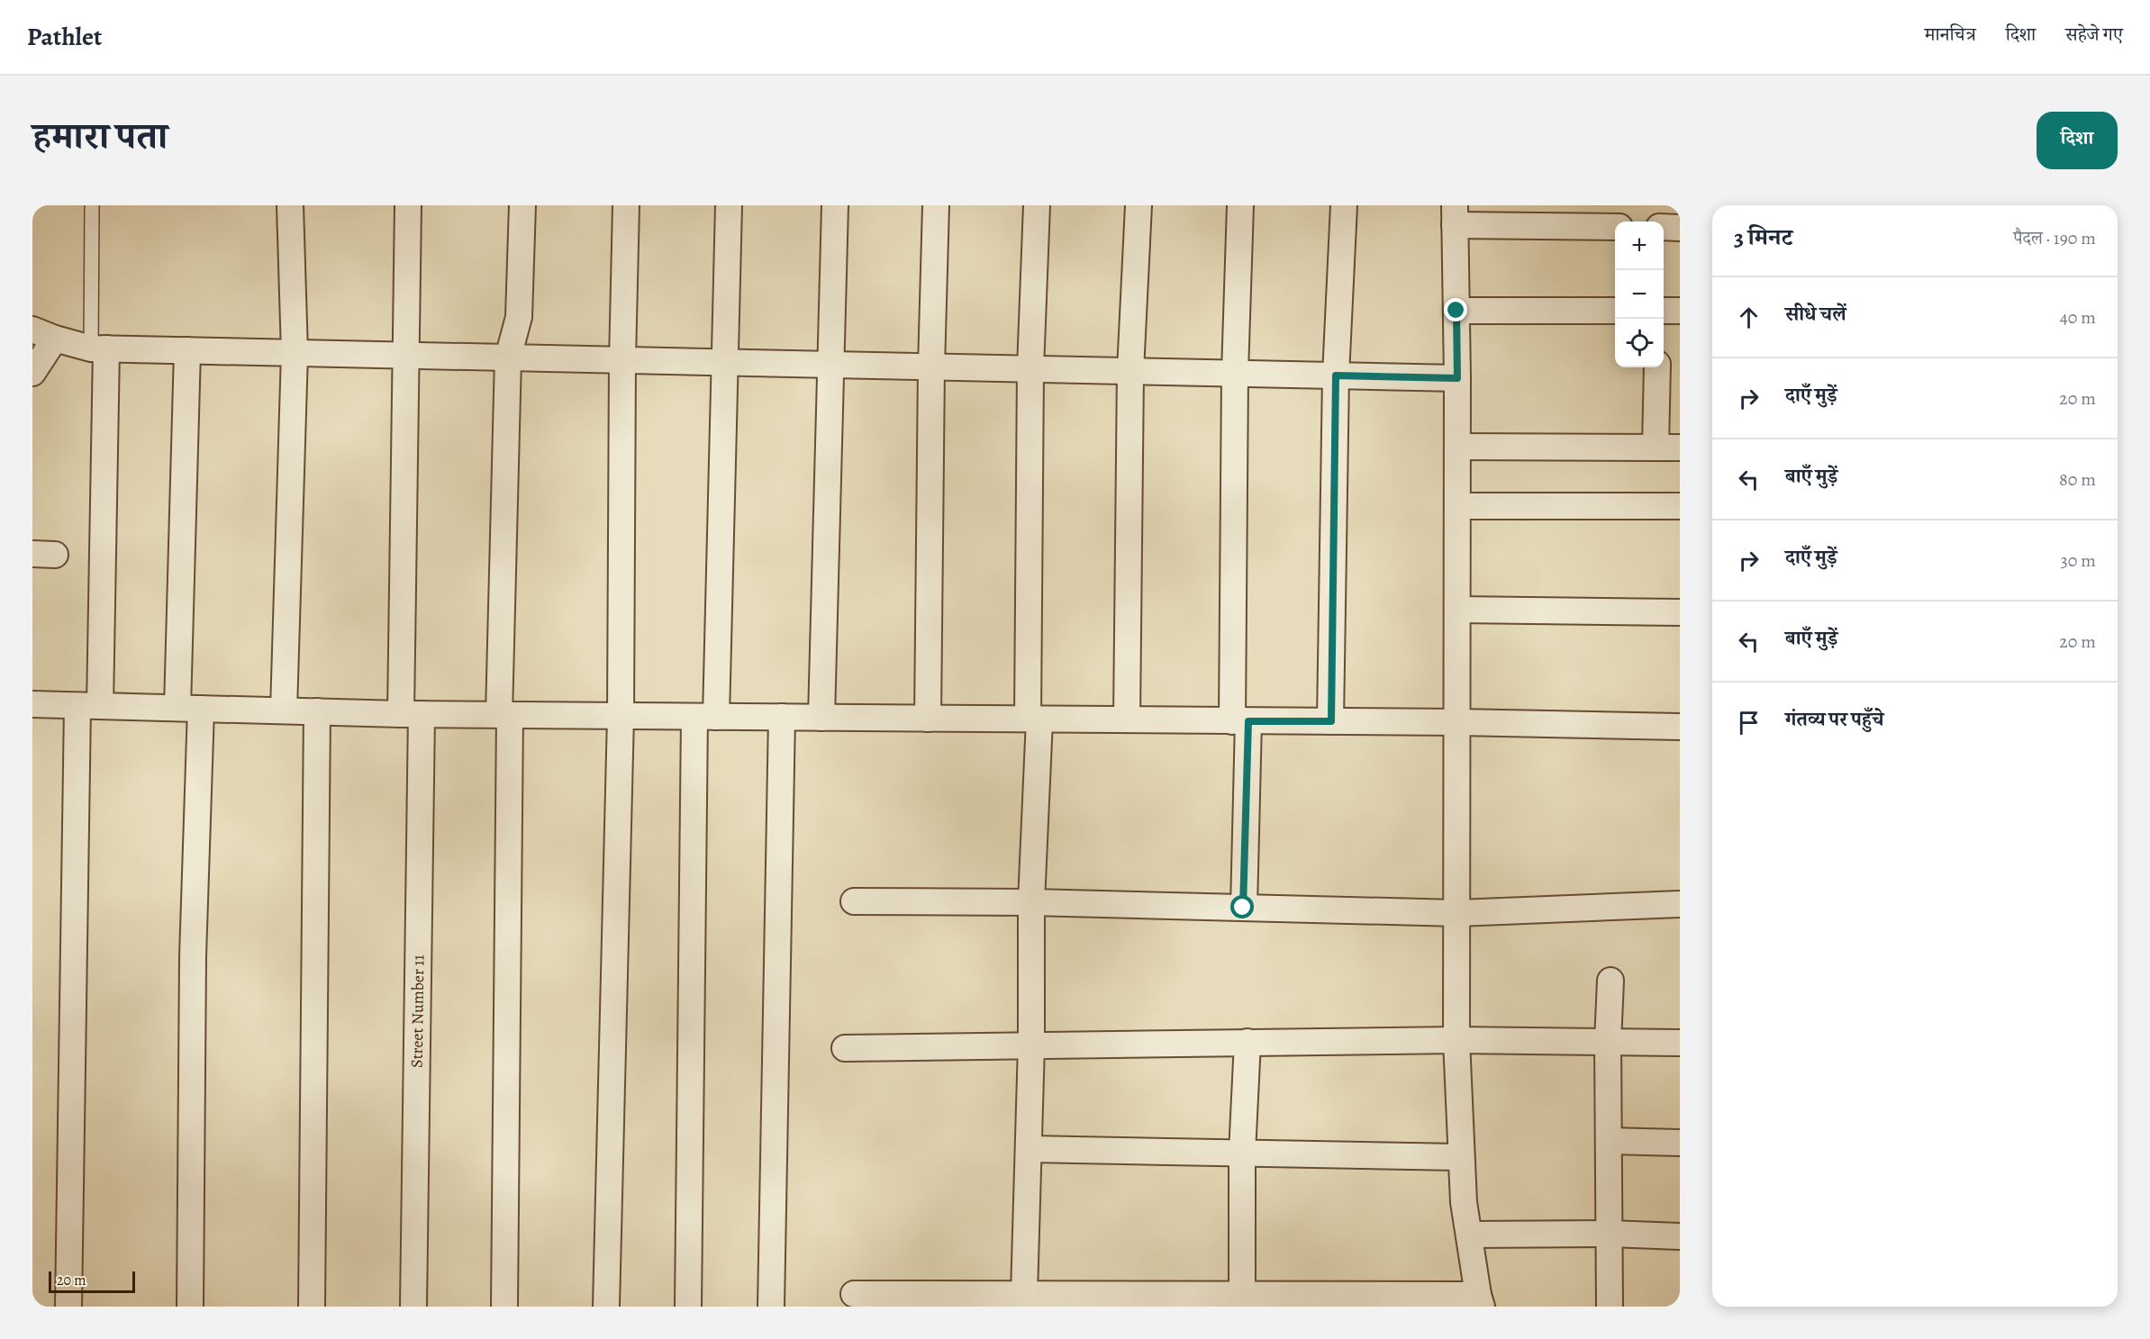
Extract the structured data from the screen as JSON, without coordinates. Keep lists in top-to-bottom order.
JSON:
{
  "streets": {
    "street": ["Street Number 11"]
  },
  "scale_bar": "20 m",
  "page": {
    "header": "Pathlet",
    "nav": ["मानचित्र", "दिशा", "सहेजे गए"],
    "title": "हमारा पता",
    "buttons": "दिशा",
    "heading": ["3 मिनट", "पैदल · 190 m"],
    "map_buttons": ["+", "−"],
    "list": [
      ["सीधे चलें", "40 m"],
      ["दाएँ मुड़ें", "20 m"],
      ["बाएँ मुड़ें", "80 m"],
      ["दाएँ मुड़ें", "30 m"],
      ["बाएँ मुड़ें", "20 m"],
      "गंतव्य पर पहुँचे"
    ],
    "scale": "20 m"
  }
}
